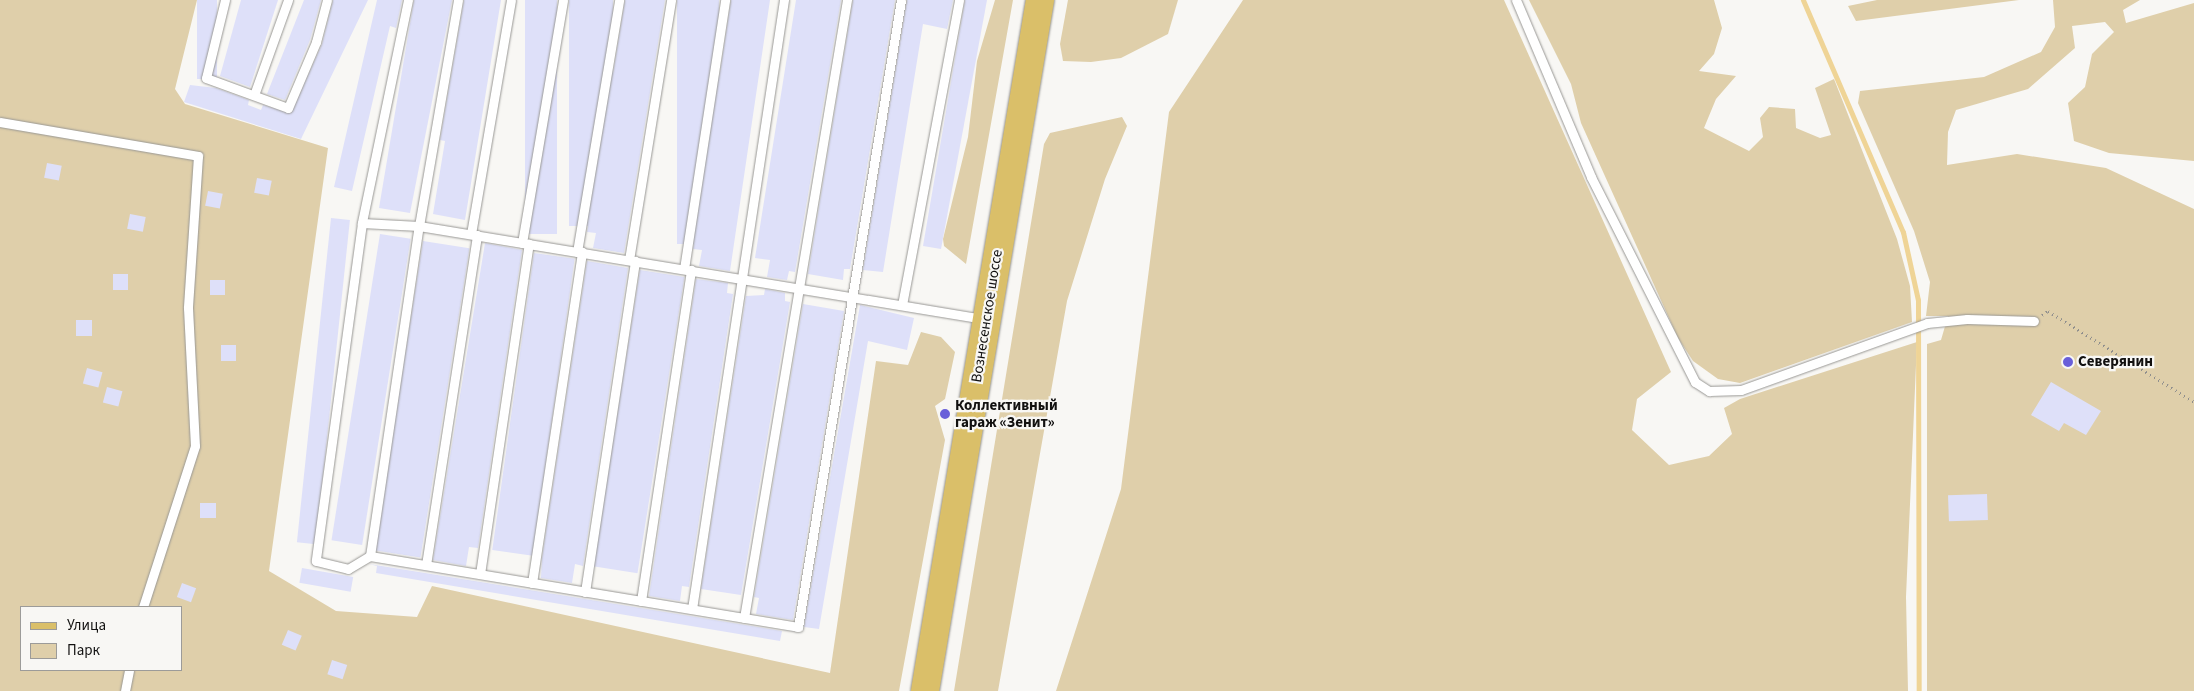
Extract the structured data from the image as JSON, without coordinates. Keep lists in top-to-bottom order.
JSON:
{
  "streets": {
    "main road": ["Вознесенское шоссе"]
  },
  "places": ["Северянин", "Коллективный гараж «Зенит»"],
  "legend": ["Улица", "Парк"]
}
